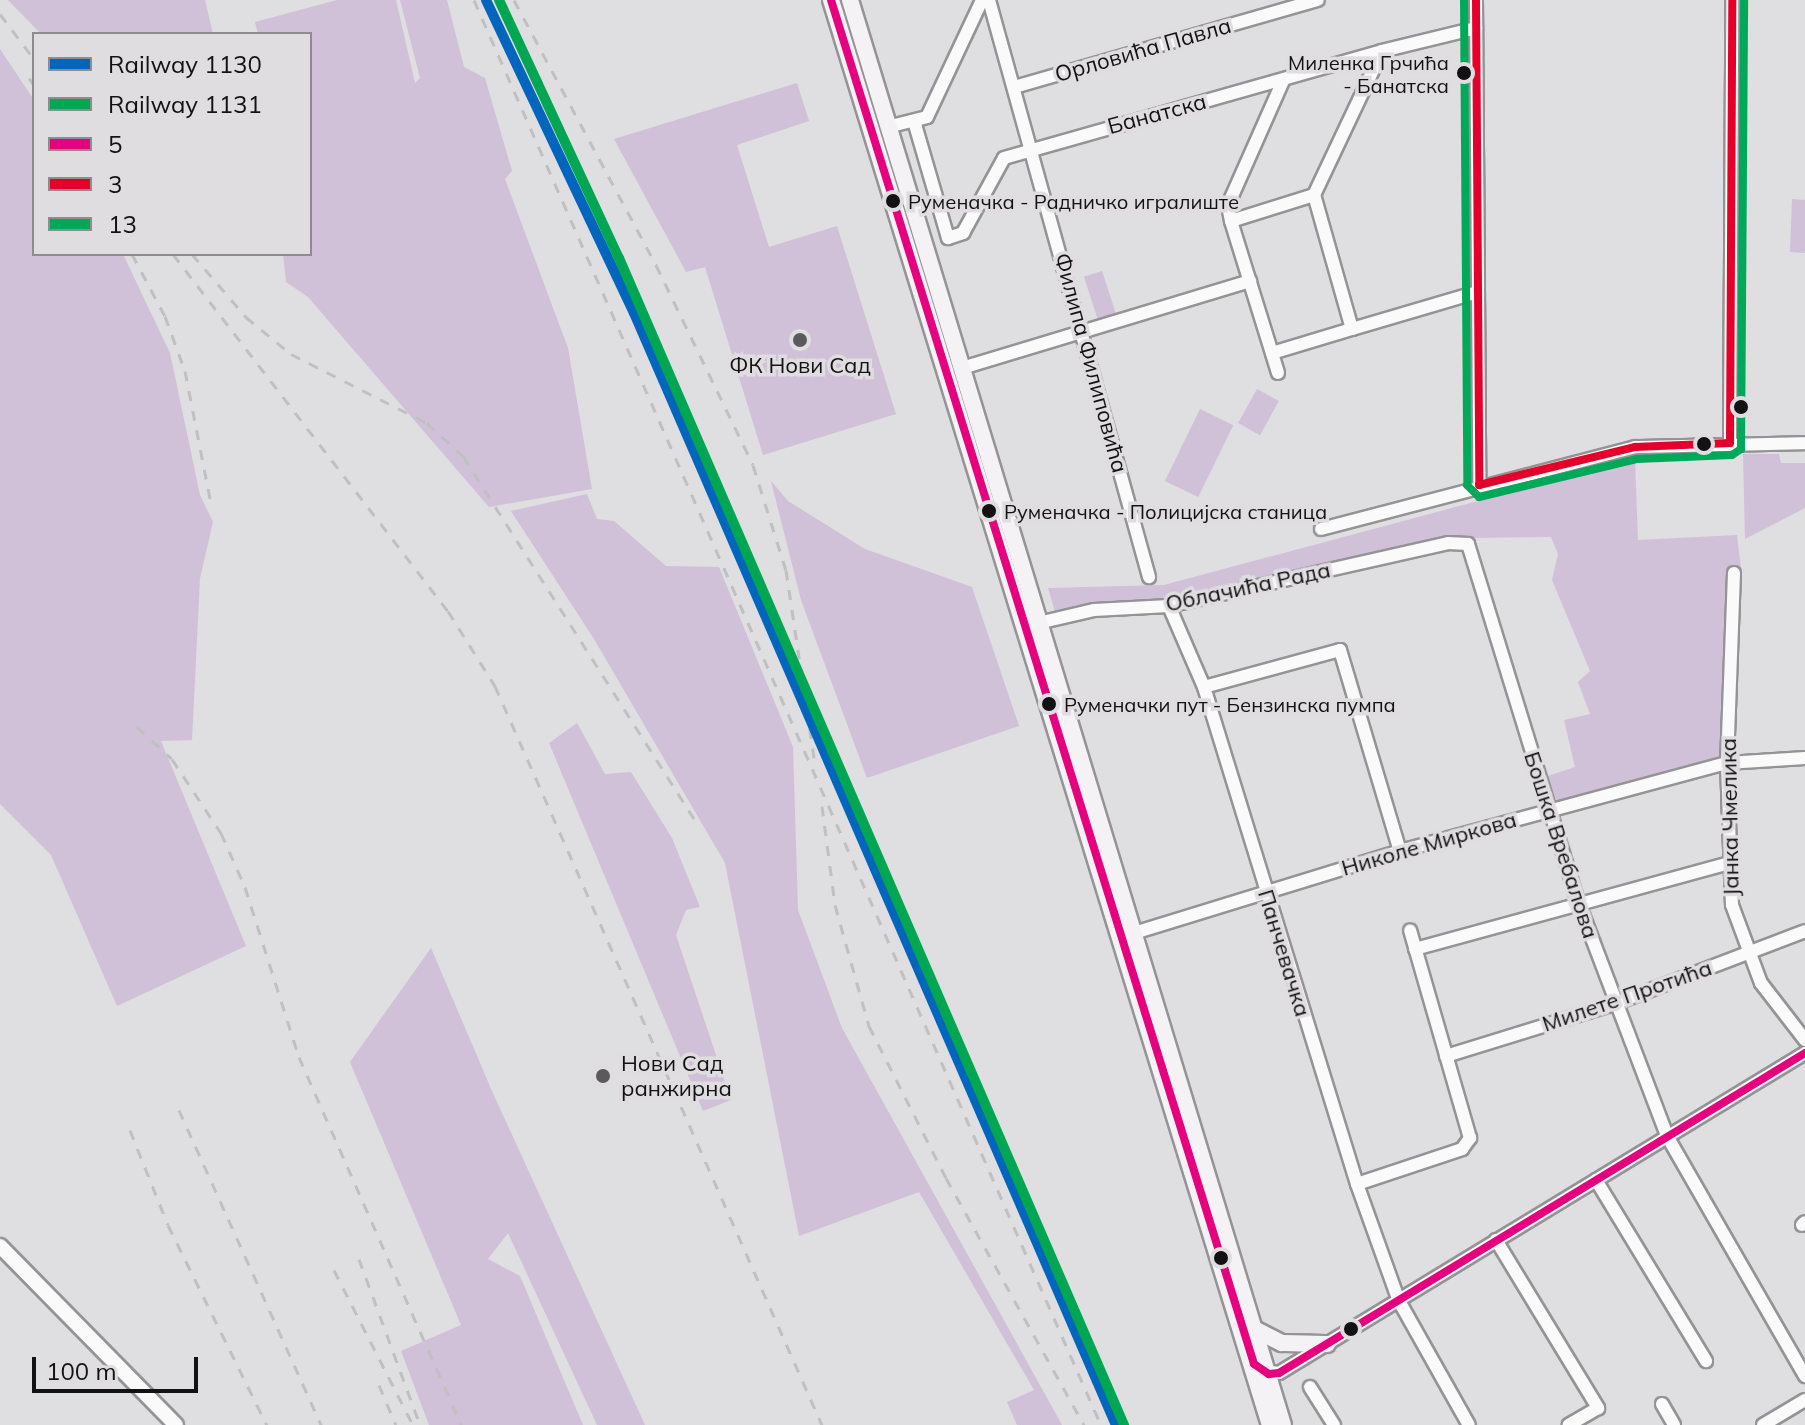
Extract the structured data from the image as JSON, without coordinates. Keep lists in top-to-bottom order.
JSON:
{
  "streets": {
    "street": [
      "Орловића Павла",
      "Банатска",
      "Филипа Филиповића",
      "Облачића Рада",
      "Јанка Чмелика",
      "Николе Миркова",
      "Бошка Вребалова",
      "Панчевачка",
      "Милете Протића"
    ]
  },
  "crossings": [
    ["Орловића Павла", "Филипа Филиповића"],
    ["Банатска", "Филипа Филиповића"],
    ["Облачића Рада", "Бошка Вребалова"],
    ["Облачића Рада", "Панчевачка"],
    ["Јанка Чмелика", "Николе Миркова"],
    ["Јанка Чмелика", "Милете Протића"],
    ["Николе Миркова", "Бошка Вребалова"],
    ["Николе Миркова", "Панчевачка"],
    ["Бошка Вребалова", "Милете Протића"]
  ],
  "places": [
    "Миленка Грчића - Банатска",
    "Руменачка - Радничко игралиште",
    "ФК Нови Сад",
    "Руменачка - Полицијска станица",
    "Руменачки пут - Бензинска пумпа",
    "Нови Сад ранжирна"
  ],
  "lines": [
    "rail line 1130",
    "rail line 1131",
    "transit line 5",
    "transit line 3",
    "transit line 13"
  ],
  "legend": [
    "Railway 1130",
    "Railway 1131",
    "5",
    "3",
    "13"
  ],
  "scale_bar": "100 m"
}
